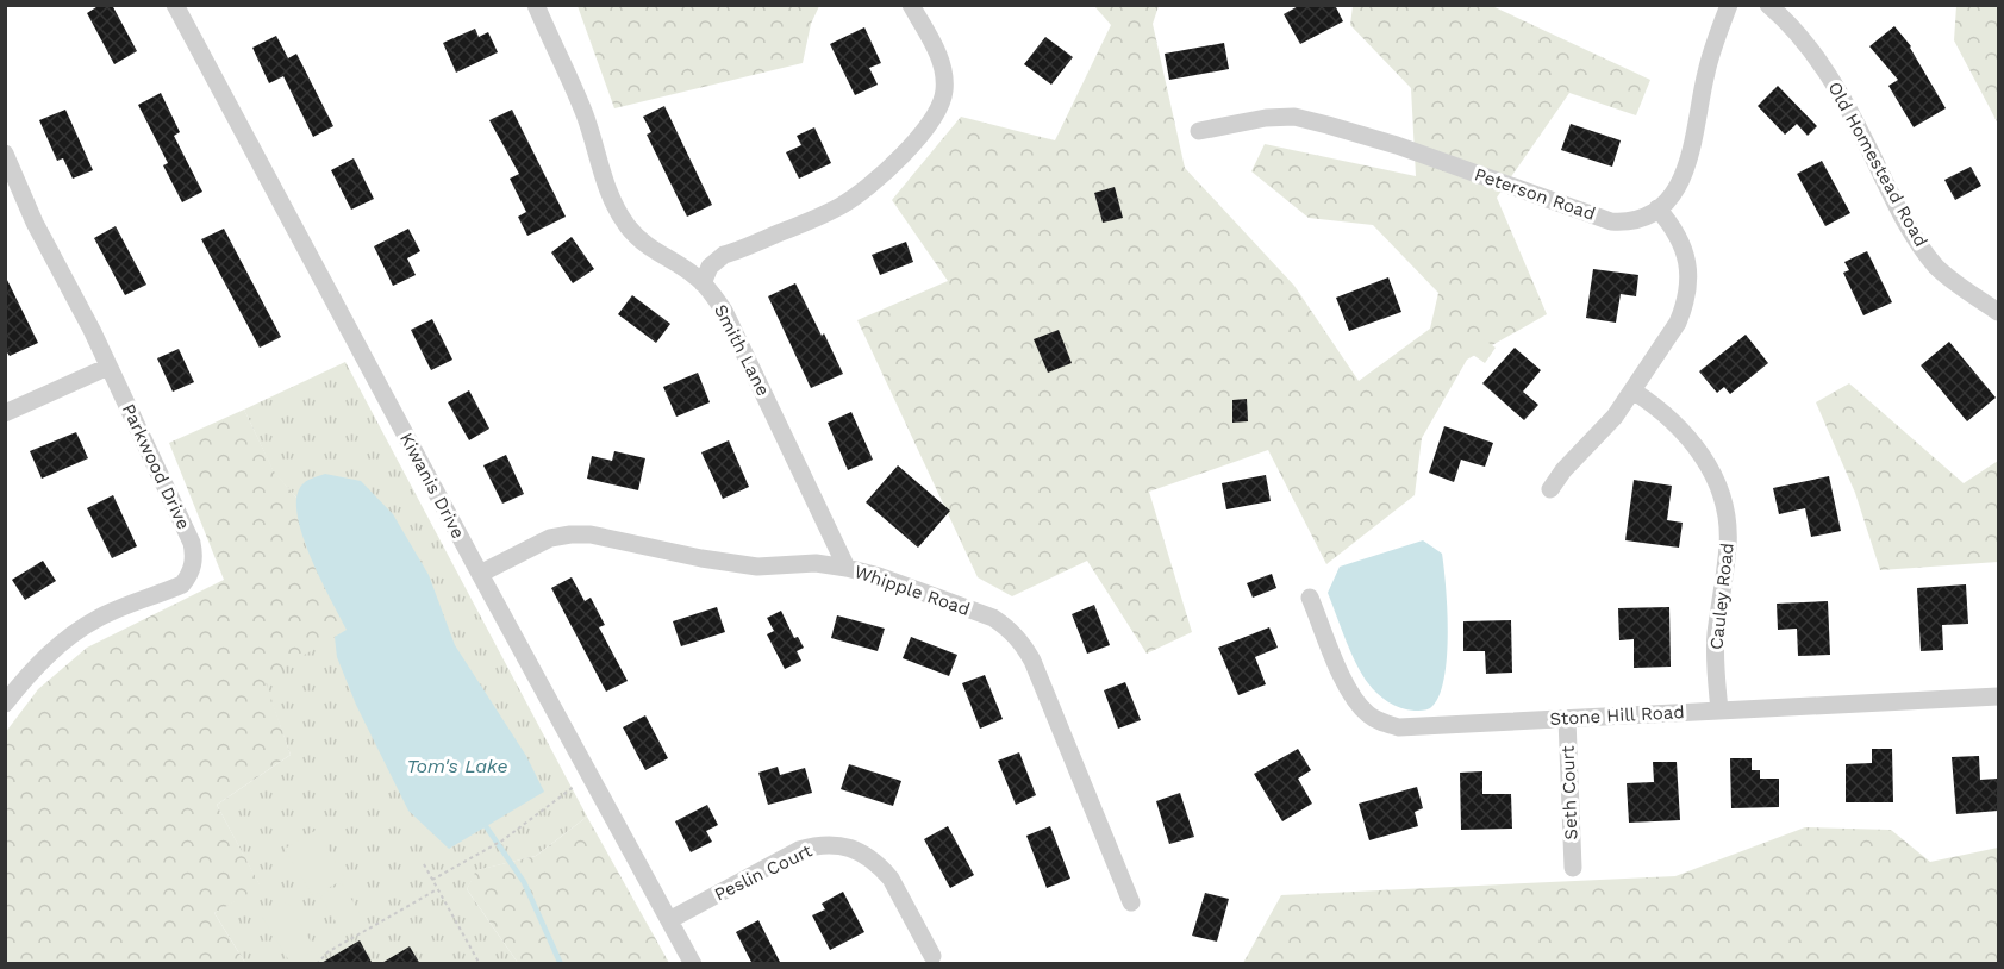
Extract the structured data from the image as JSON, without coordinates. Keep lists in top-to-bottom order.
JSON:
{
  "streets": {
    "street": [
      "Old Homestead Road",
      "Peterson Road",
      "Smith Lane",
      "Parkwood Drive",
      "Kiwanis Drive",
      "Whipple Road",
      "Cauley Road",
      "Stone Hill Road",
      "Seth Court",
      "Peslin Court"
    ]
  },
  "crossings": [
    ["Smith Lane", "Whipple Road"],
    ["Kiwanis Drive", "Whipple Road"],
    ["Kiwanis Drive", "Peslin Court"],
    ["Cauley Road", "Stone Hill Road"],
    ["Stone Hill Road", "Seth Court"]
  ],
  "water": ["Tom's Lake"]
}
